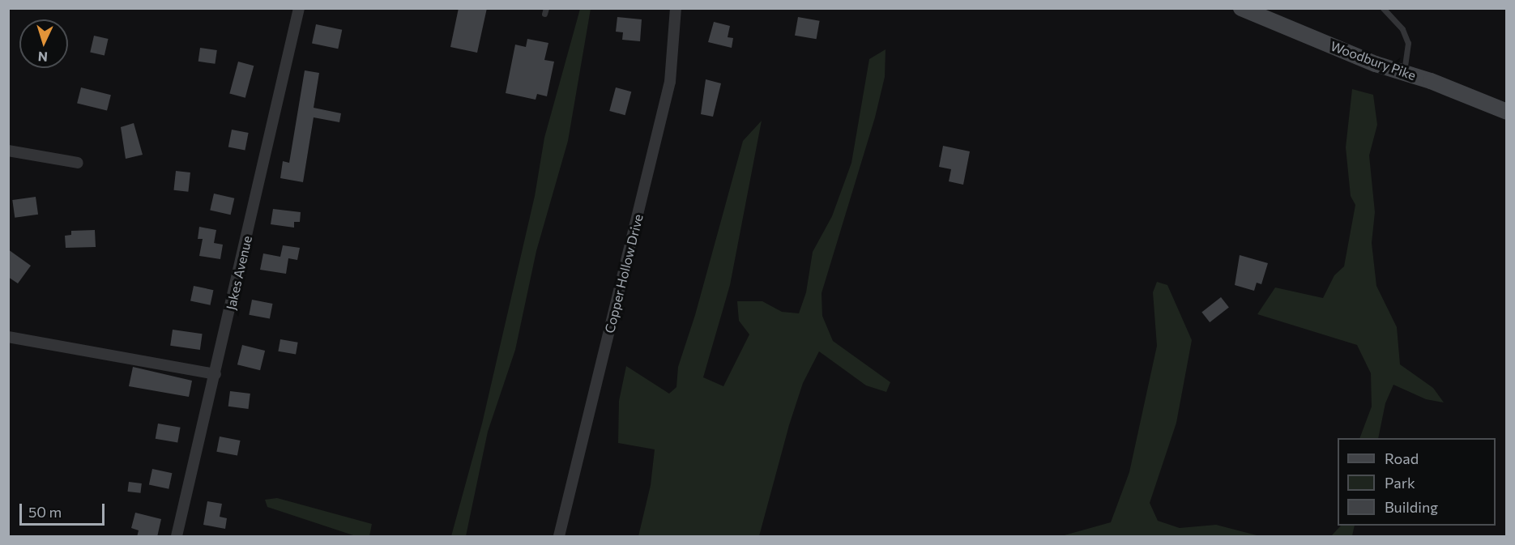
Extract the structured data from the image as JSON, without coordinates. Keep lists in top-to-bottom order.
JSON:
{
  "streets": {
    "street": ["Woodbury Pike", "Jakes Avenue", "Copper Hollow Drive"]
  },
  "legend": ["Road", "Park", "Building"],
  "scale_bar": "50 m",
  "north": "bottom"
}
